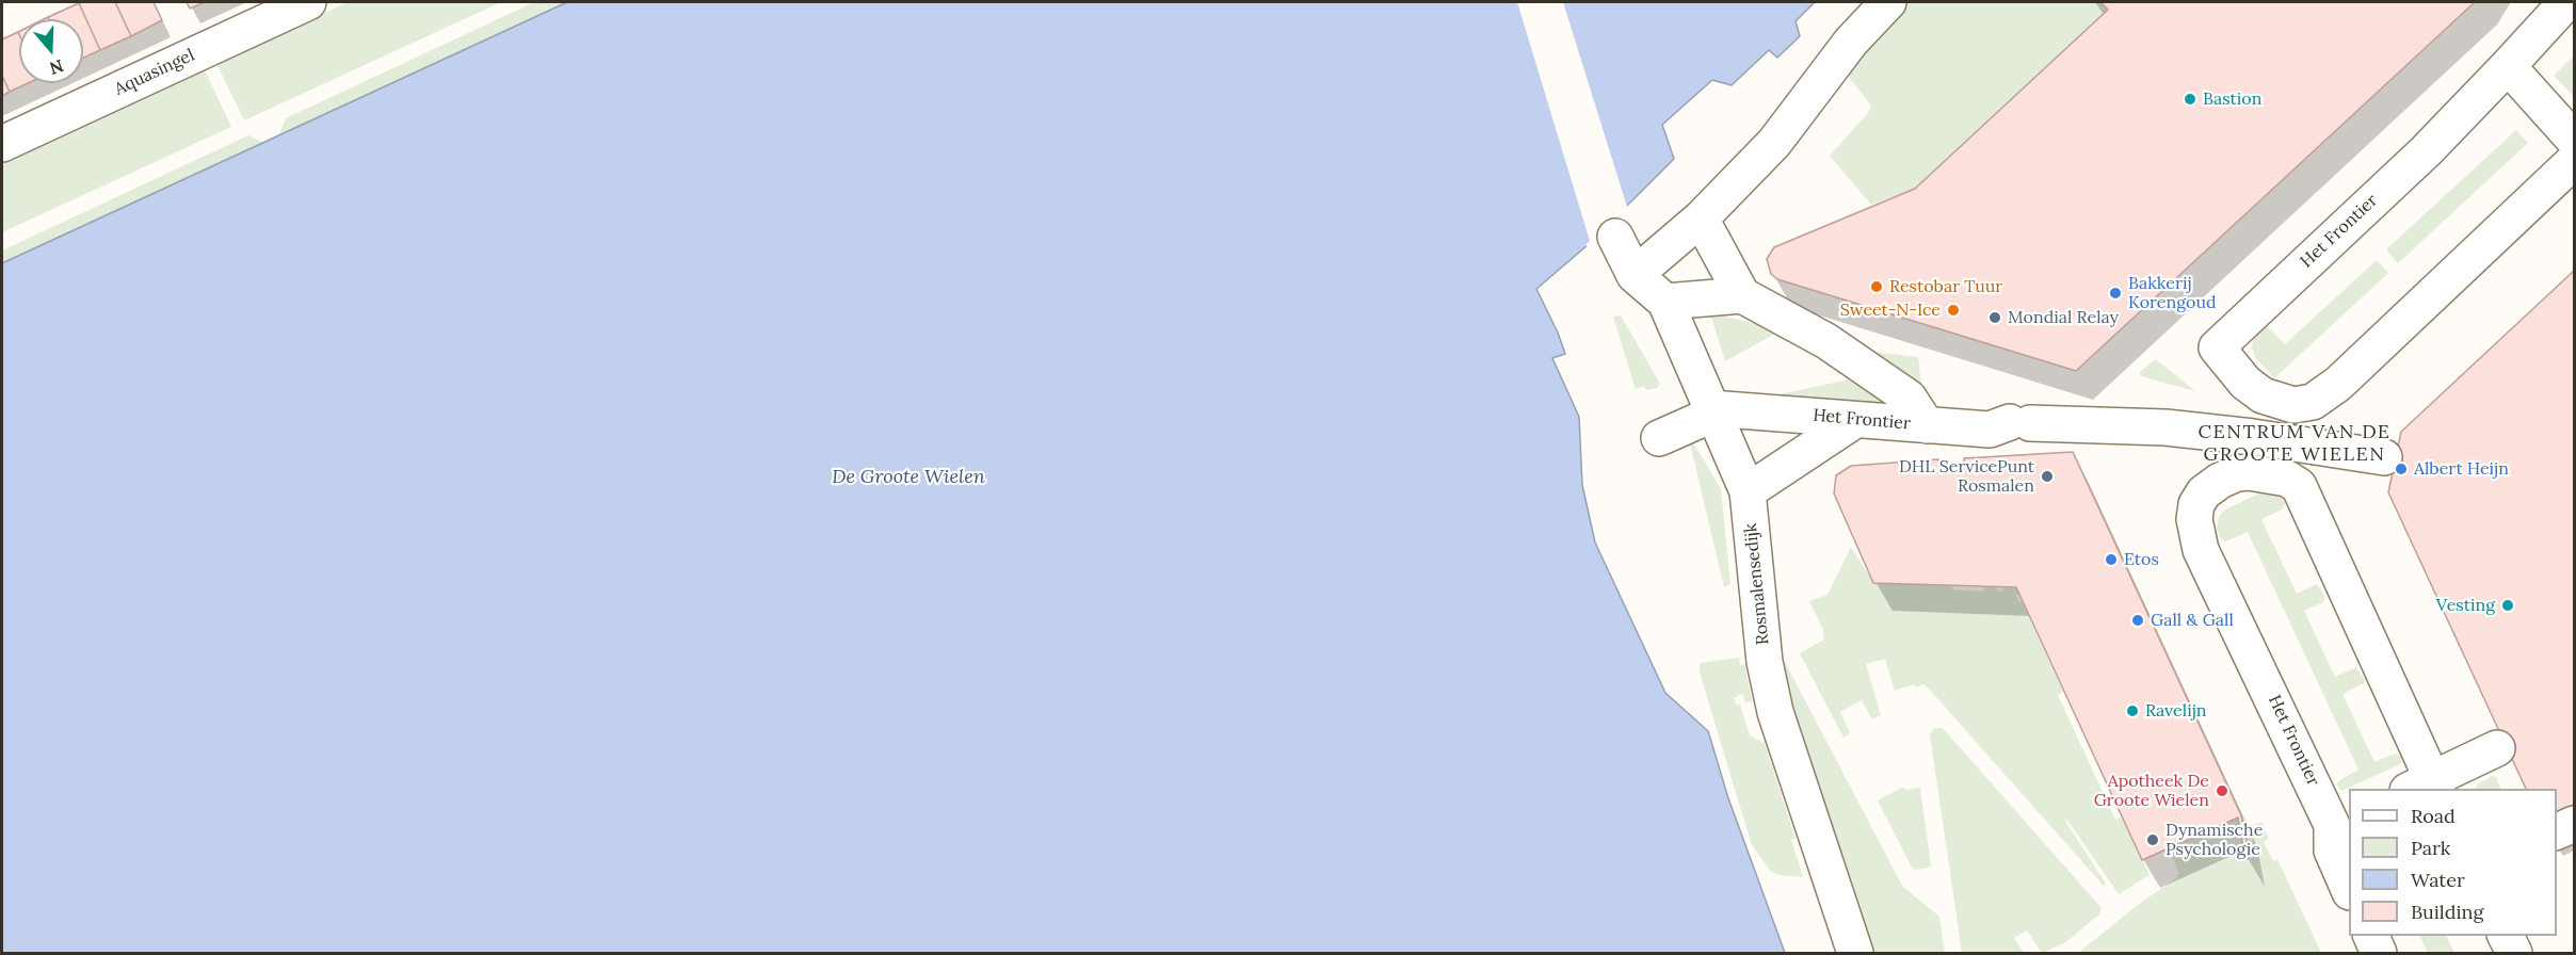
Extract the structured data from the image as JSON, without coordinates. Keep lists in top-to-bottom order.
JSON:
{
  "streets": {
    "street": ["Aquasingel", "Het Frontier", "Rosmalensedijk"]
  },
  "crossings": [
    ["Het Frontier", "Rosmalensedijk"]
  ],
  "districts": ["CENTRUM VAN DE GROOTE WIELEN"],
  "water": ["De Groote Wielen"],
  "places": [
    "Bastion",
    "Restobar Tuur",
    "Bakkerij Korengoud",
    "Sweet-N-Ice",
    "Mondial Relay",
    "Albert Heijn",
    "DHL ServicePunt Rosmalen",
    "Etos",
    "Vesting",
    "Gall & Gall",
    "Ravelijn",
    "Apotheek De Groote Wielen",
    "Dynamische Psychologie"
  ],
  "legend": [
    "Road",
    "Park",
    "Water",
    "Building"
  ],
  "north": "bottom"
}
